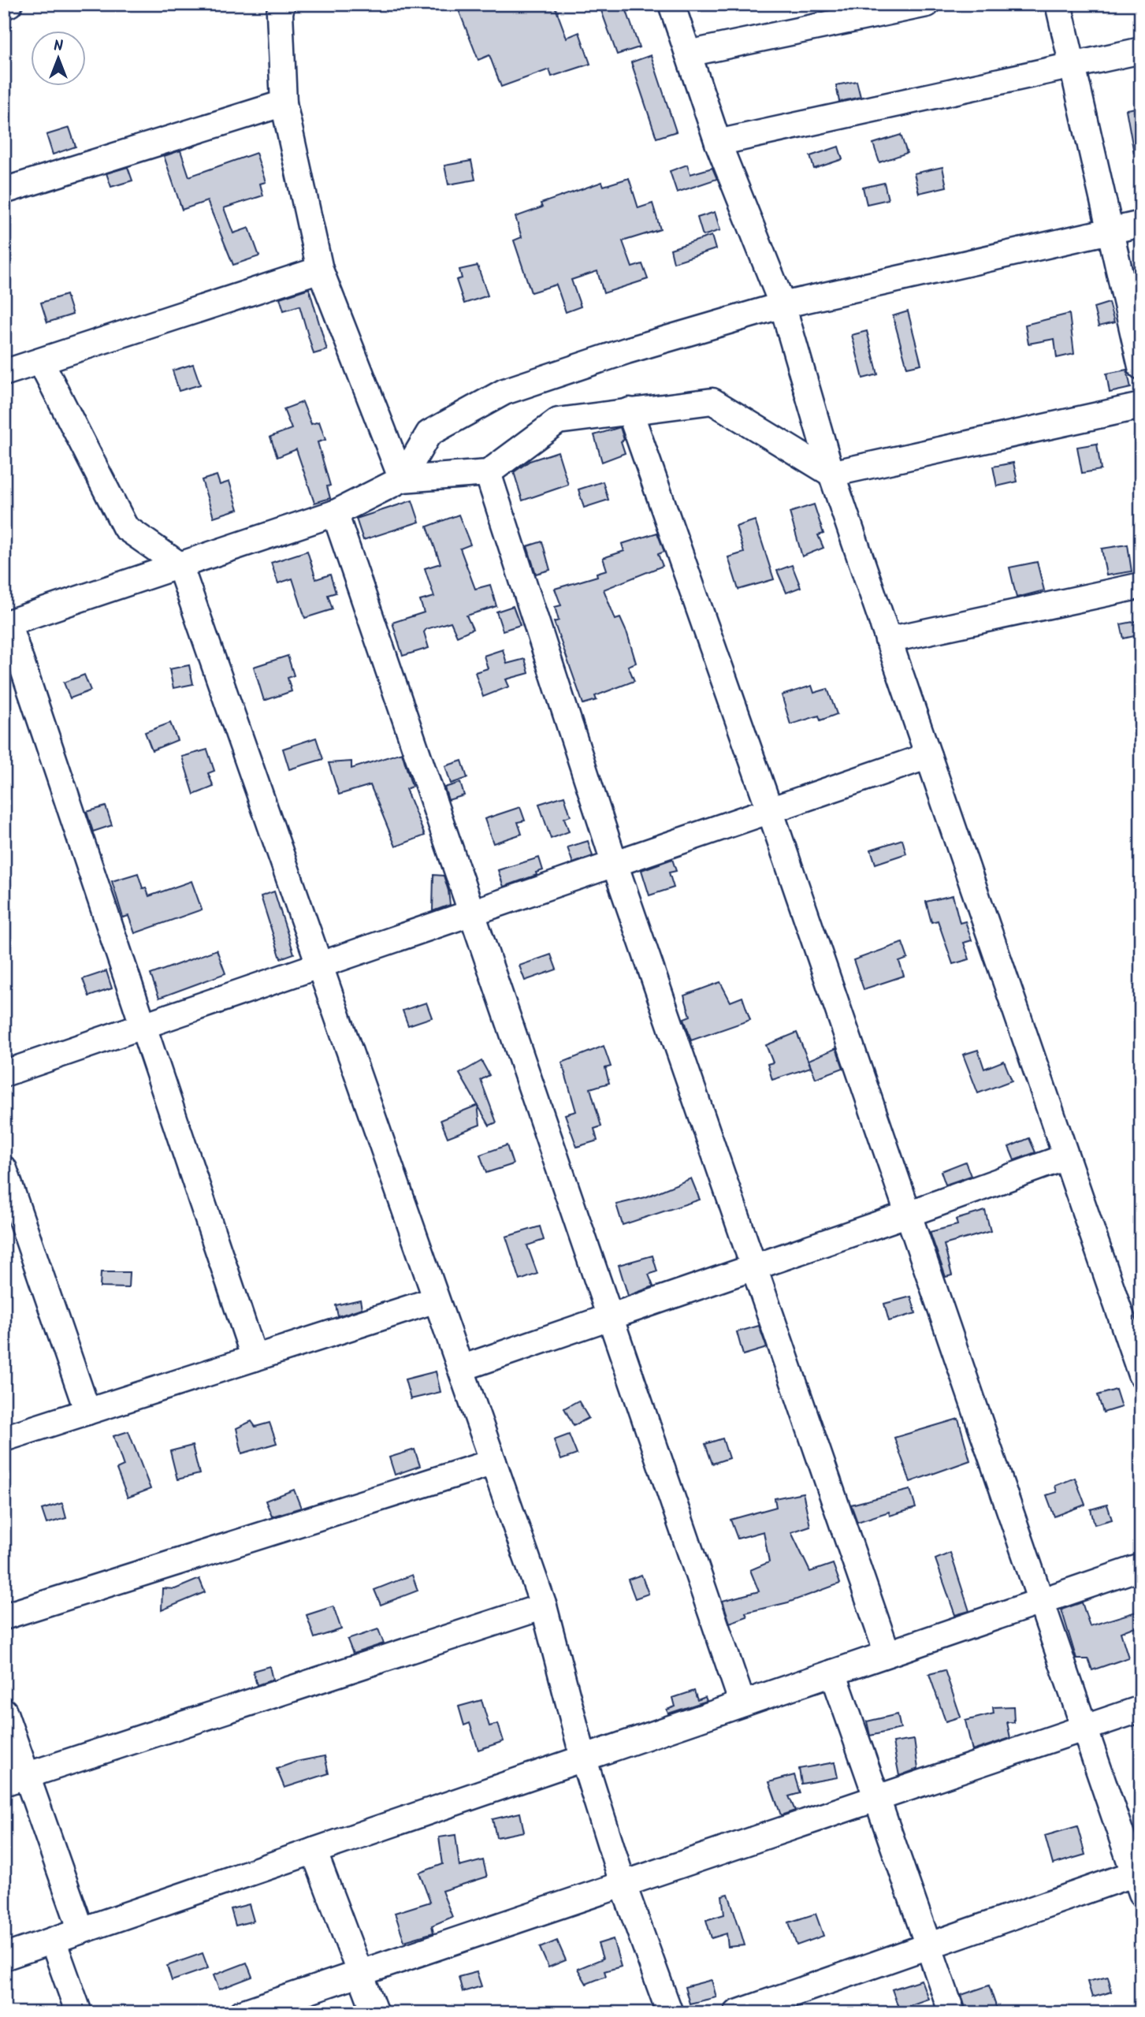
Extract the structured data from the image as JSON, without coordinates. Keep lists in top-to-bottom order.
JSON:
{
  "north": "top"
}
